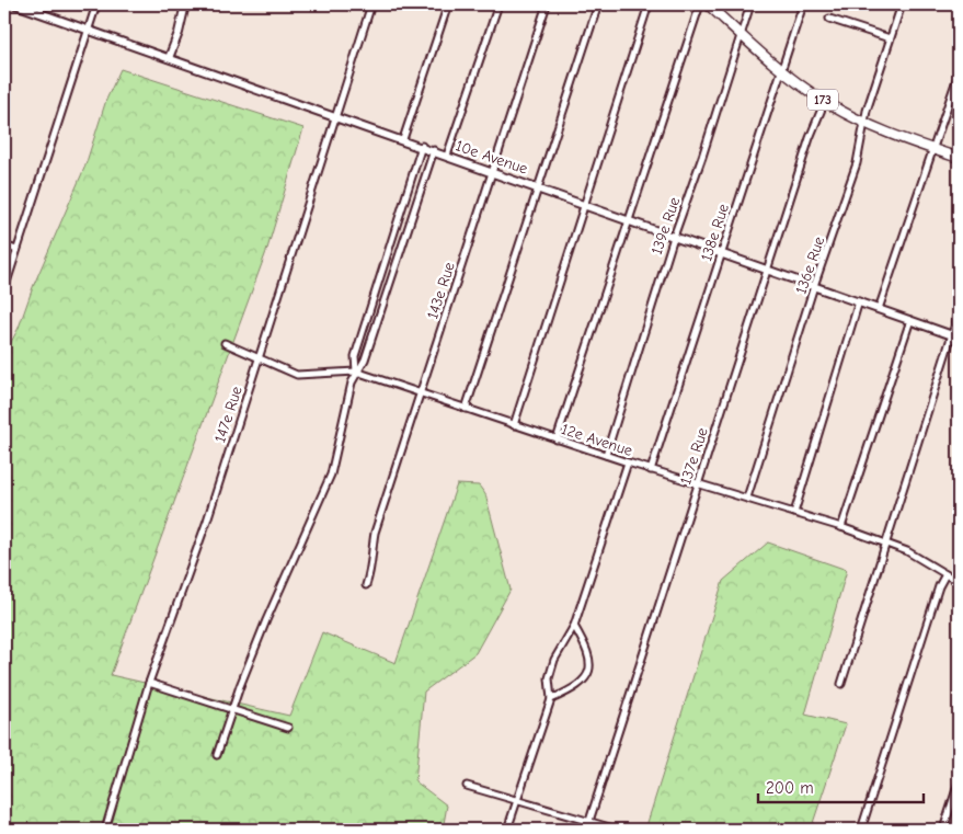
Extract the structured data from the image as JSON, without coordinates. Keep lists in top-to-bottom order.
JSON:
{
  "streets": {
    "main road": ["173"],
    "street": [
      "10e Avenue",
      "139e Rue",
      "138e Rue",
      "136e Rue",
      "143e Rue",
      "147e Rue",
      "12e Avenue",
      "137e Rue"
    ]
  },
  "crossings": [
    ["173", "139e Rue"],
    ["173", "138e Rue"],
    ["173", "136e Rue"],
    ["173", "137e Rue"],
    ["10e Avenue", "139e Rue"],
    ["10e Avenue", "138e Rue"],
    ["10e Avenue", "136e Rue"],
    ["10e Avenue", "143e Rue"],
    ["10e Avenue", "147e Rue"],
    ["10e Avenue", "137e Rue"],
    ["139e Rue", "12e Avenue"],
    ["138e Rue", "12e Avenue"],
    ["136e Rue", "12e Avenue"],
    ["143e Rue", "12e Avenue"],
    ["147e Rue", "12e Avenue"],
    ["12e Avenue", "137e Rue"]
  ],
  "scale_bar": "200 m"
}
